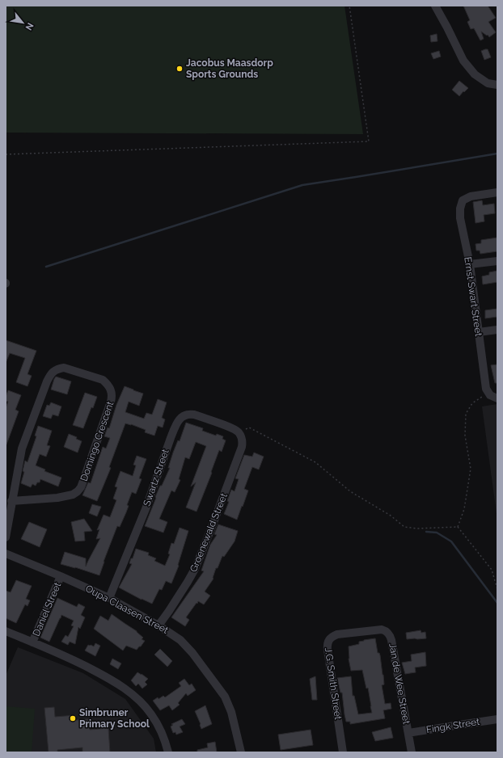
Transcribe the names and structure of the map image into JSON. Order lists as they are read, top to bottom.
{
  "streets": {
    "street": [
      "Ernst Swart Street",
      "Domingo Crescent",
      "Swartz Street",
      "Groenewald Street",
      "Daniel Street",
      "Oupa Claasen Street",
      "J.G. Smith Street",
      "Jan de Wee Street",
      "Fingk Street"
    ]
  },
  "crossings": [
    ["Swartz Street", "Groenewald Street"],
    ["Swartz Street", "Oupa Claasen Street"],
    ["Groenewald Street", "Oupa Claasen Street"],
    ["Daniel Street", "Oupa Claasen Street"],
    ["J.G. Smith Street", "Jan de Wee Street"],
    ["Jan de Wee Street", "Fingk Street"]
  ],
  "places": ["Jacobus Maasdorp Sports Grounds", "Simbruner Primary School"],
  "north": "bottom right"
}
